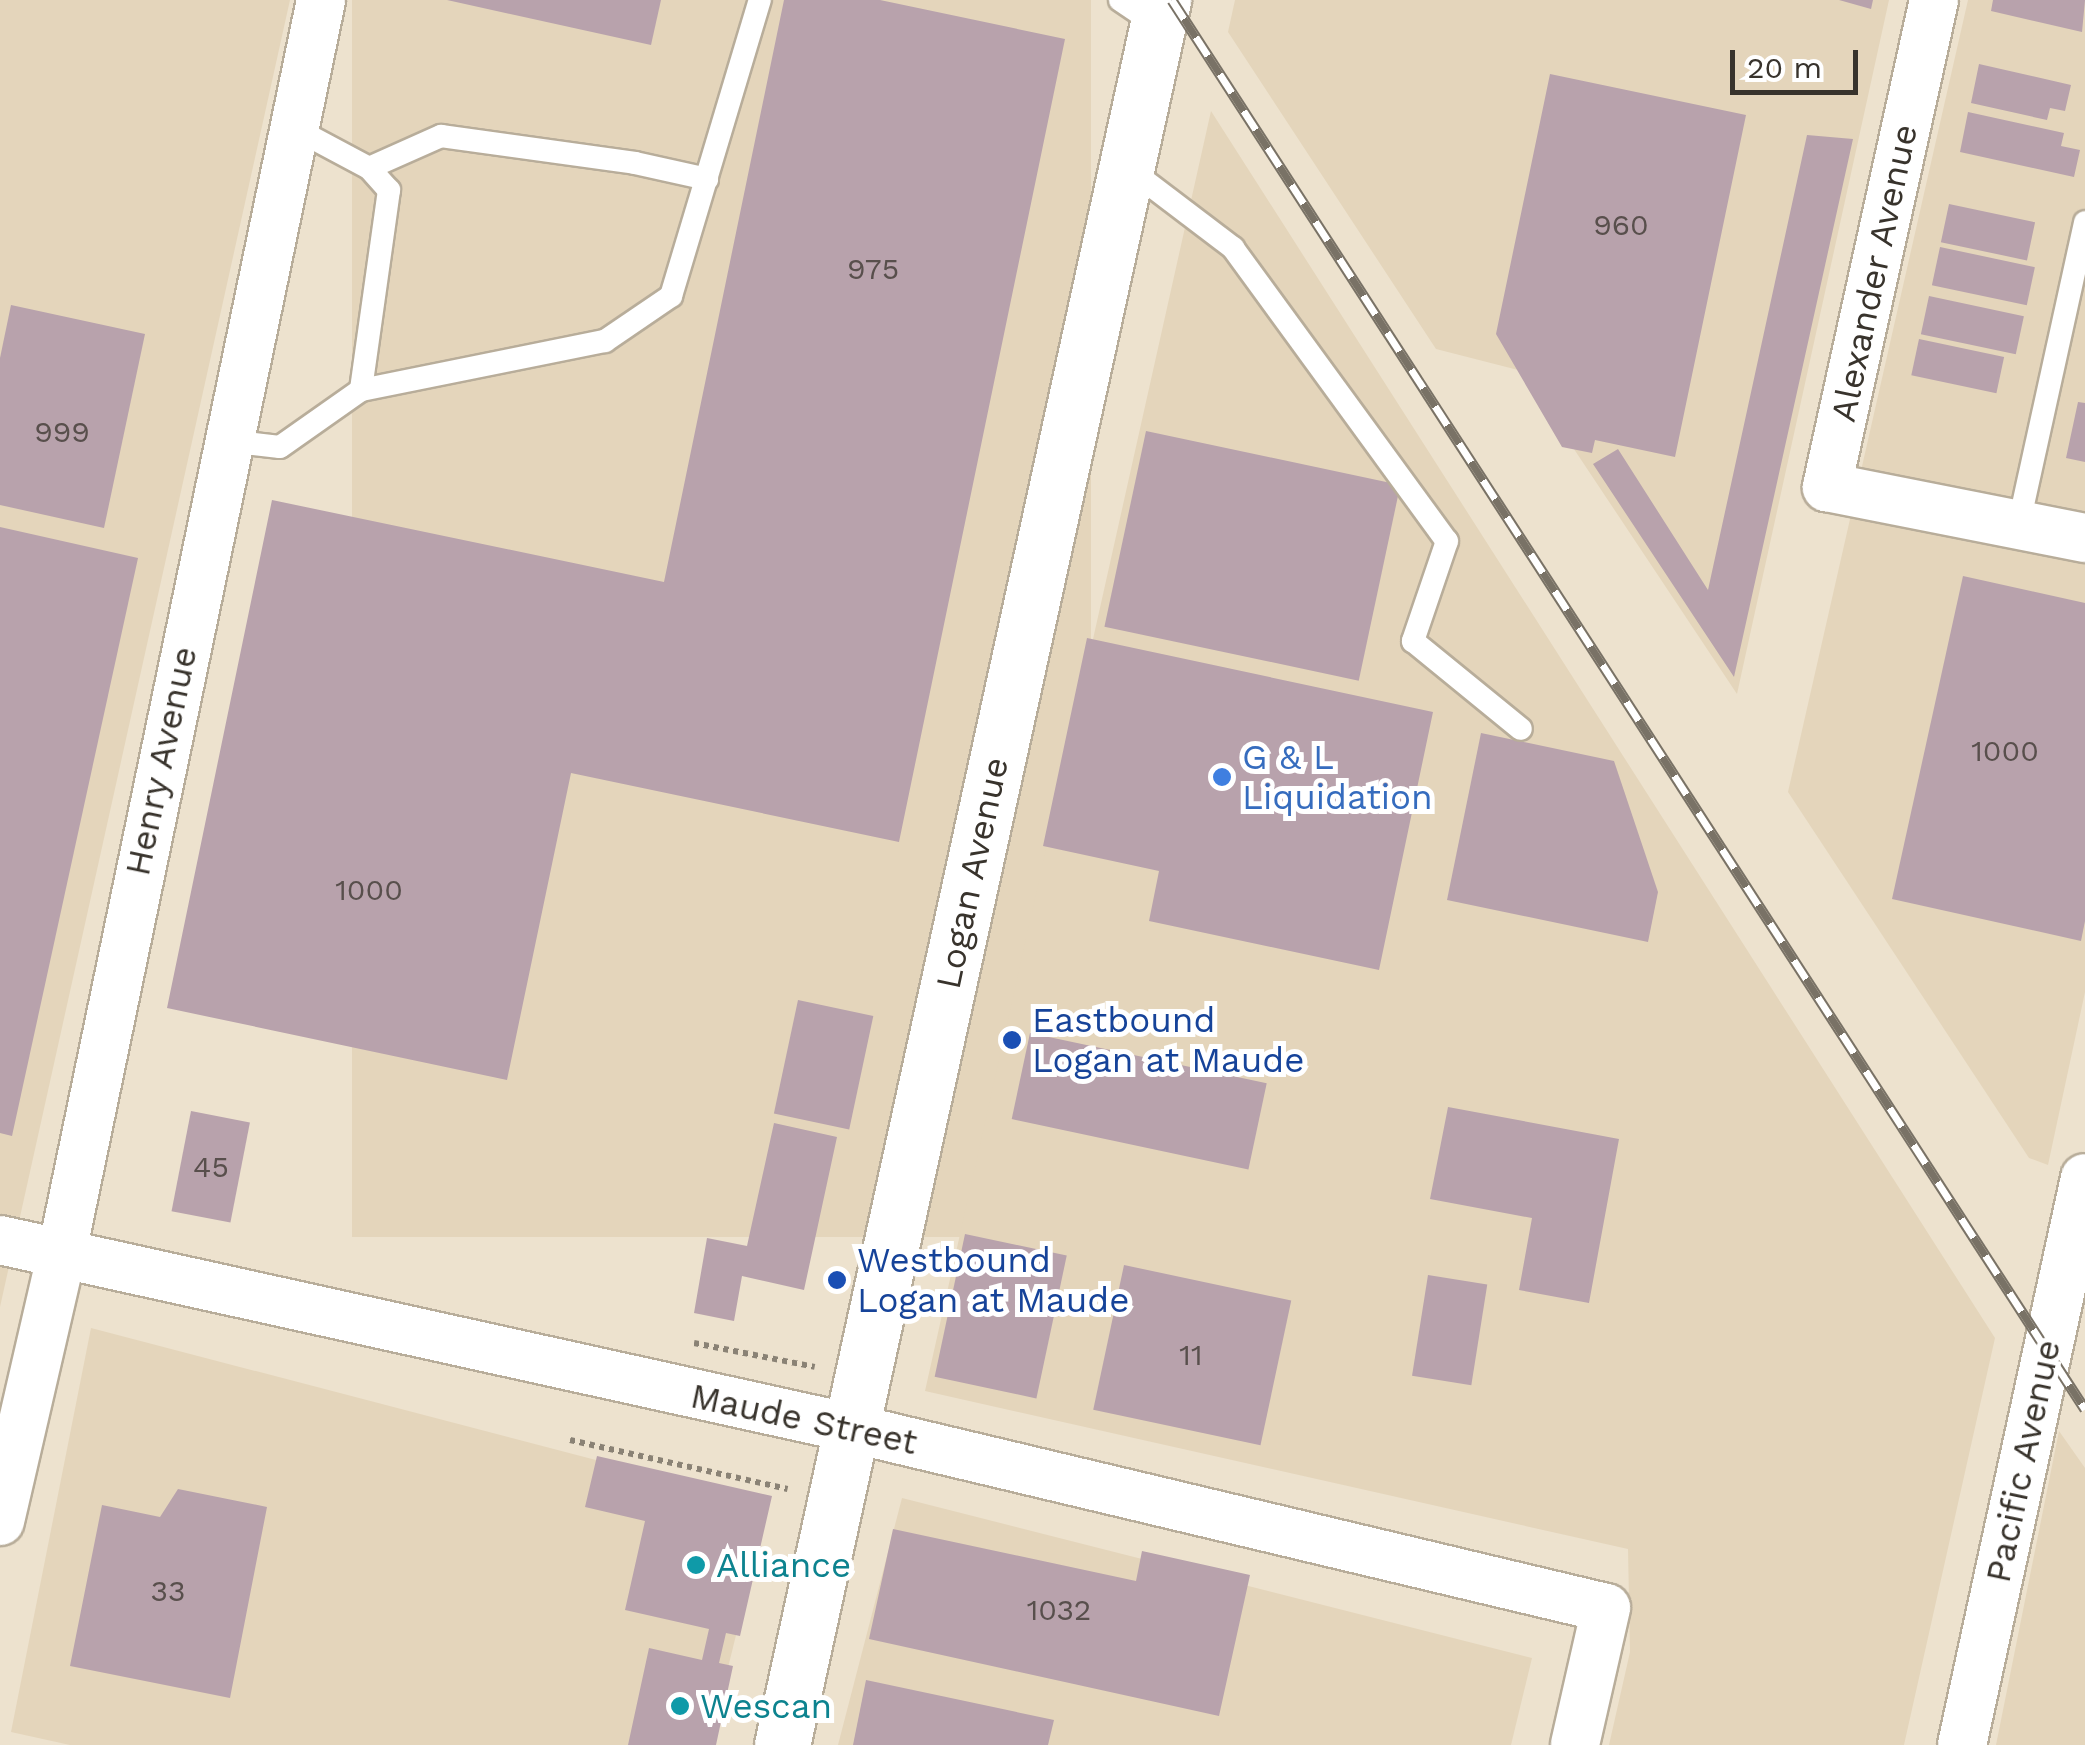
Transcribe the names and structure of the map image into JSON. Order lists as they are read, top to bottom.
{
  "streets": {
    "main road": ["Logan Avenue"],
    "street": [
      "Alexander Avenue",
      "Henry Avenue",
      "Maude Street",
      "Pacific Avenue"
    ]
  },
  "crossings": [
    ["Henry Avenue", "Maude Street"],
    ["Logan Avenue", "Maude Street"]
  ],
  "places": [
    "G & L Liquidation",
    "Eastbound Logan at Maude",
    "Westbound Logan at Maude",
    "Alliance",
    "Wescan"
  ],
  "house_numbers": [
    "960",
    "975",
    "999",
    "1000",
    "1000",
    "45",
    "11",
    "33",
    "1032"
  ],
  "scale_bar": "20 m"
}
